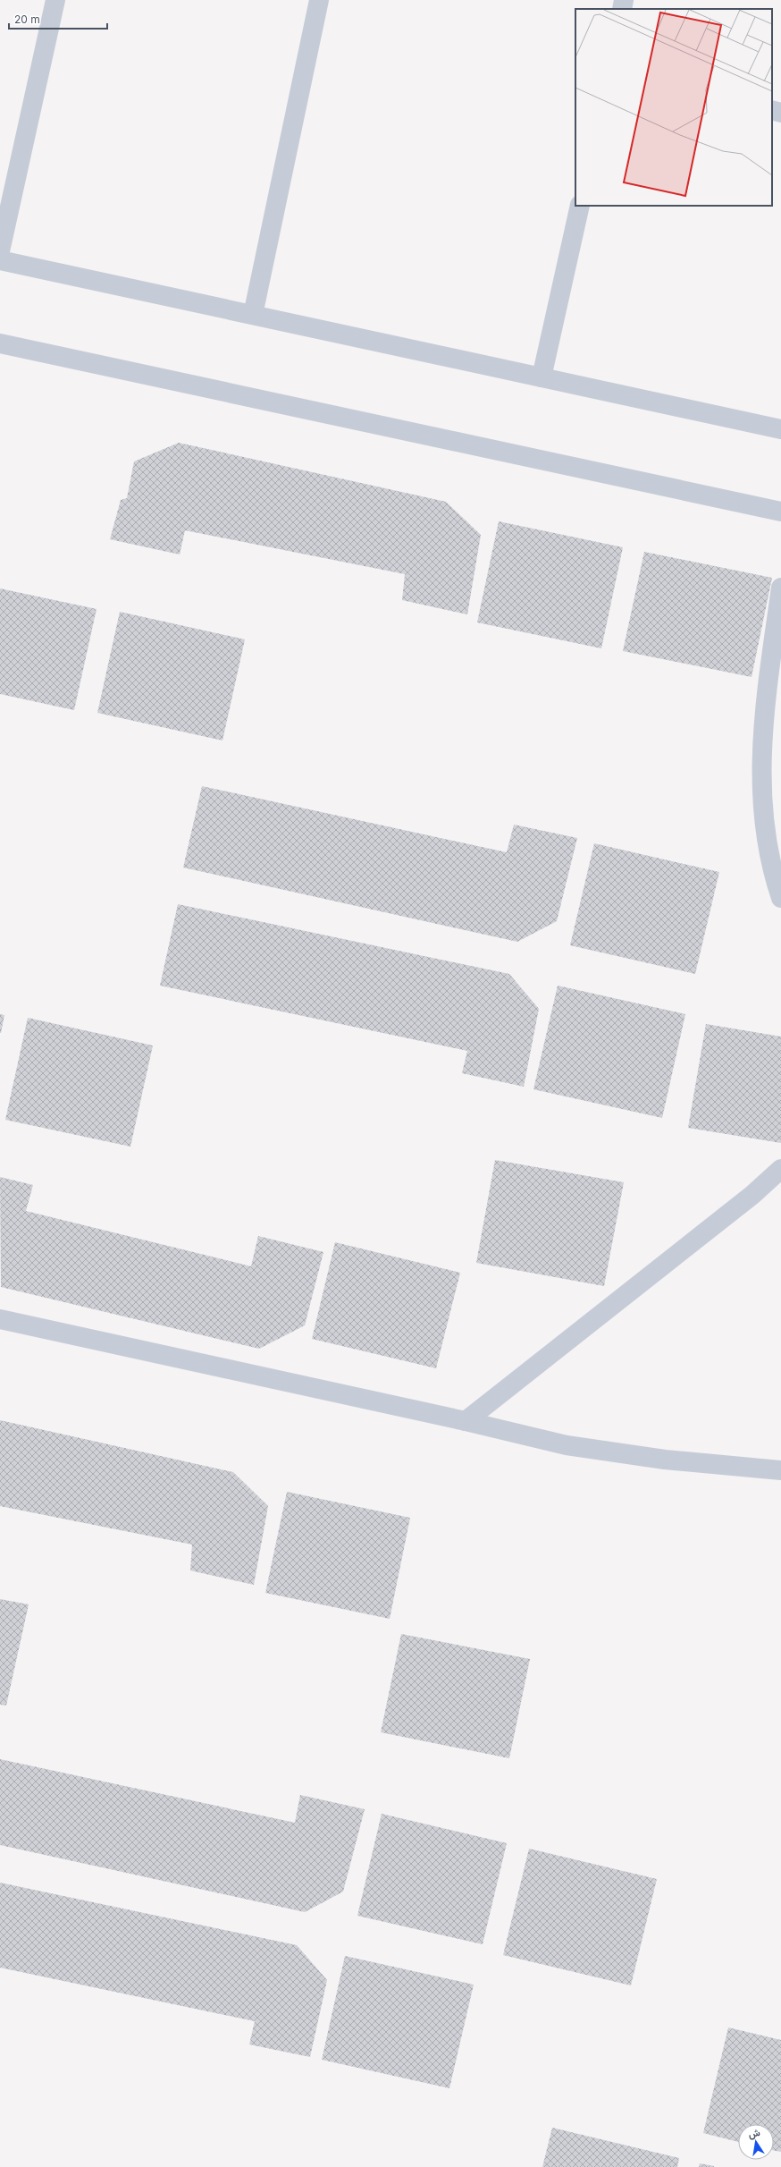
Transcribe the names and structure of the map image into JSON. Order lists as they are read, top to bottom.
{
  "scale_bar": "20 m",
  "north": "top"
}
